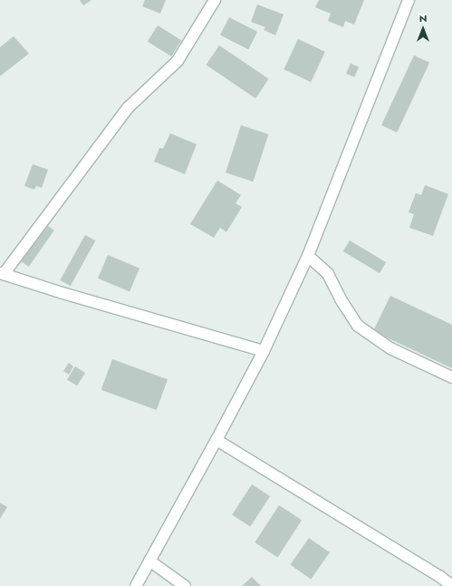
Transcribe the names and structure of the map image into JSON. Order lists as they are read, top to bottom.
{
  "north": "top"
}
